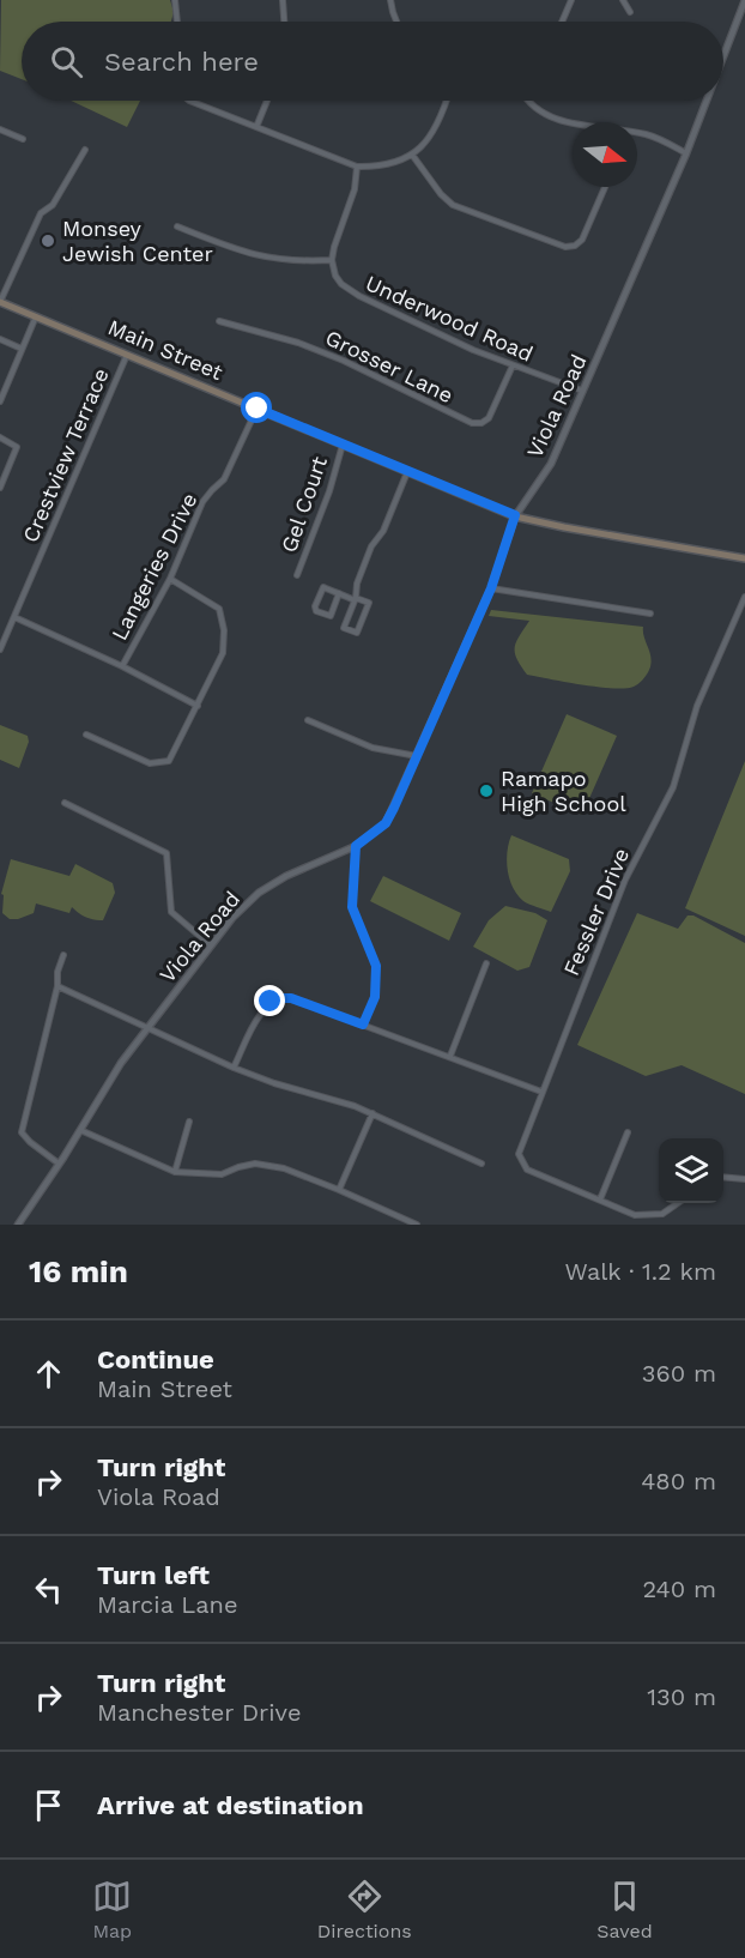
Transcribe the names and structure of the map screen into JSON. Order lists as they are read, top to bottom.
{
  "streets": {
    "main road": ["Main Street"],
    "street": [
      "Underwood Road",
      "Grosser Lane",
      "Viola Road",
      "Crestview Terrace",
      "Gel Court",
      "Langeries Drive",
      "Fessler Drive"
    ]
  },
  "crossings": [
    ["Underwood Road", "Grosser Lane"],
    ["Underwood Road", "Viola Road"],
    ["Main Street", "Viola Road"],
    ["Main Street", "Crestview Terrace"],
    ["Main Street", "Gel Court"],
    ["Main Street", "Langeries Drive"]
  ],
  "places": ["Monsey Jewish Center", "Ramapo High School"],
  "north": "right",
  "page": {
    "search": "Search here",
    "heading": ["16 min", "Walk · 1.2 km"],
    "list": [
      ["Continue", "Main Street", "360 m"],
      ["Turn right", "Viola Road", "480 m"],
      ["Turn left", "Marcia Lane", "240 m"],
      ["Turn right", "Manchester Drive", "130 m"],
      "Arrive at destination"
    ],
    "nav": ["Map", "Directions", "Saved"]
  }
}
